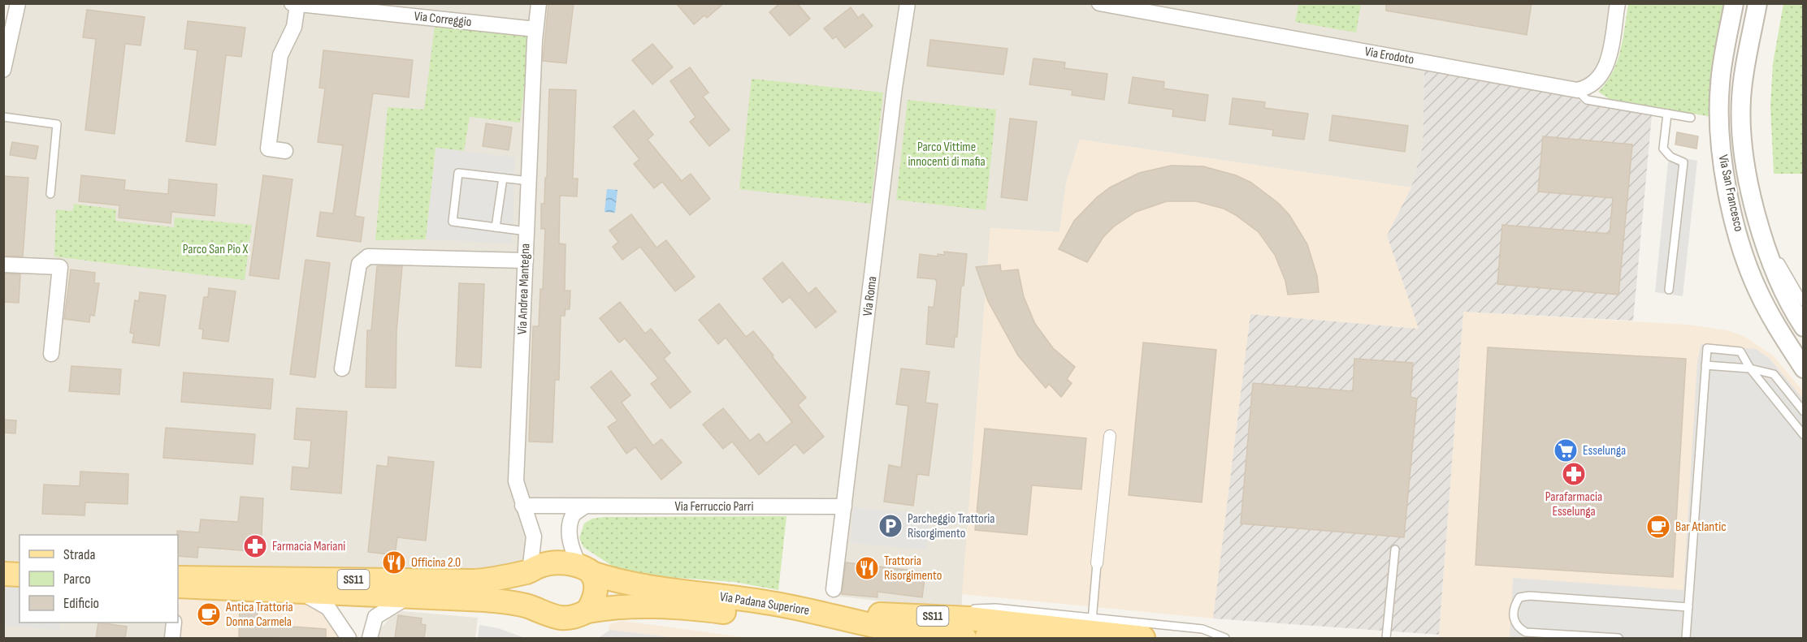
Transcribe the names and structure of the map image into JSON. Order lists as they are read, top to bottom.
{
  "streets": {
    "main road": ["SS11", "Via Padana Superiore"],
    "street": [
      "Via Correggio",
      "Via Erodoto",
      "Via San Francesco",
      "Via Andrea Mantegna",
      "Via Roma",
      "Via Ferruccio Parri"
    ]
  },
  "crossings": [
    ["Via Correggio", "Via Andrea Mantegna"],
    ["Via Andrea Mantegna", "Via Ferruccio Parri"],
    ["Via Andrea Mantegna", "SS11"],
    ["Via Andrea Mantegna", "Via Padana Superiore"],
    ["Via Roma", "Via Ferruccio Parri"],
    ["SS11", "Via Padana Superiore"]
  ],
  "parks": ["Parco Vittime innocenti di mafia", "Parco San Pio X"],
  "places": {
    "supermarket": ["Esselunga"],
    "pharmacy": ["Parafarmacia Esselunga", "Farmacia Mariani"],
    "parking": ["Parcheggio Trattoria Risorgimento"],
    "cafe": ["Bar Atlantic", "Antica Trattoria Donna Carmela"],
    "restaurant": ["Officina 2.0", "Trattoria Risorgimento"]
  },
  "legend": ["Strada", "Parco", "Edificio"]
}
